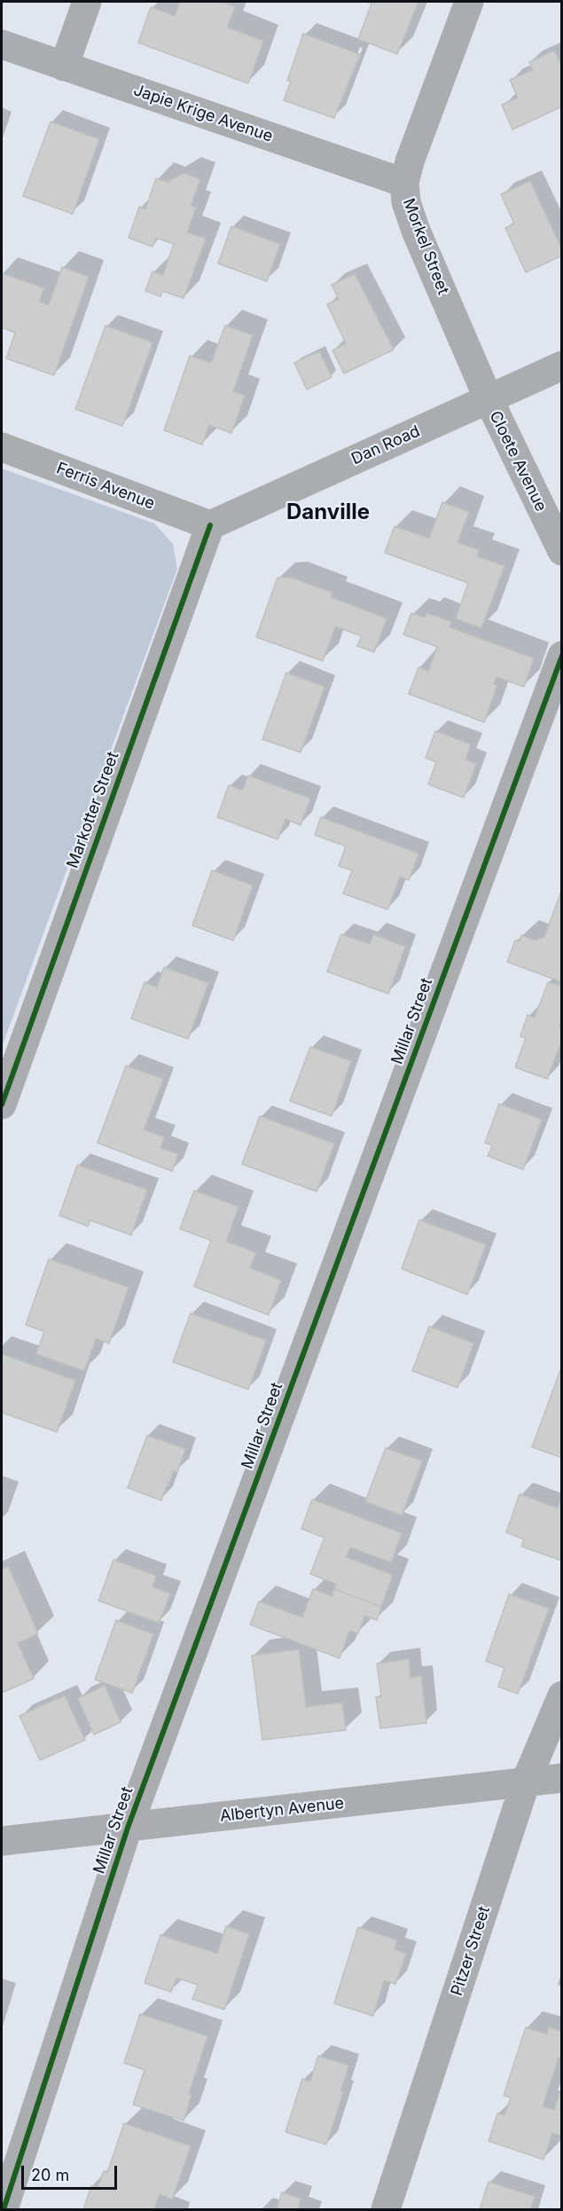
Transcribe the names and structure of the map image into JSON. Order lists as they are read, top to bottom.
{
  "streets": {
    "street": [
      "Japie Krige Avenue",
      "Morkel Street",
      "Dan Road",
      "Cloete Avenue",
      "Ferris Avenue",
      "Markotter Street",
      "Millar Street",
      "Albertyn Avenue",
      "Pitzer Street"
    ]
  },
  "crossings": [
    ["Japie Krige Avenue", "Morkel Street"],
    ["Morkel Street", "Dan Road"],
    ["Morkel Street", "Cloete Avenue"],
    ["Dan Road", "Cloete Avenue"],
    ["Dan Road", "Ferris Avenue"],
    ["Dan Road", "Markotter Street"],
    ["Ferris Avenue", "Markotter Street"],
    ["Millar Street", "Albertyn Avenue"],
    ["Albertyn Avenue", "Pitzer Street"]
  ],
  "districts": ["Danville"],
  "scale_bar": "20 m"
}
